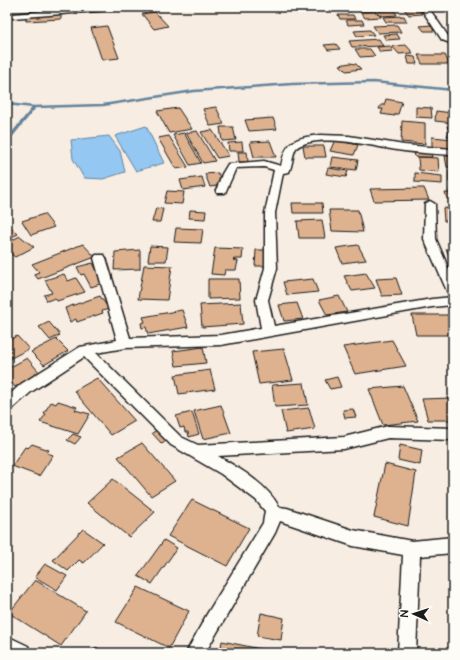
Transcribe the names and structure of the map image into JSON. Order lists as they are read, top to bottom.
{
  "north": "left"
}
